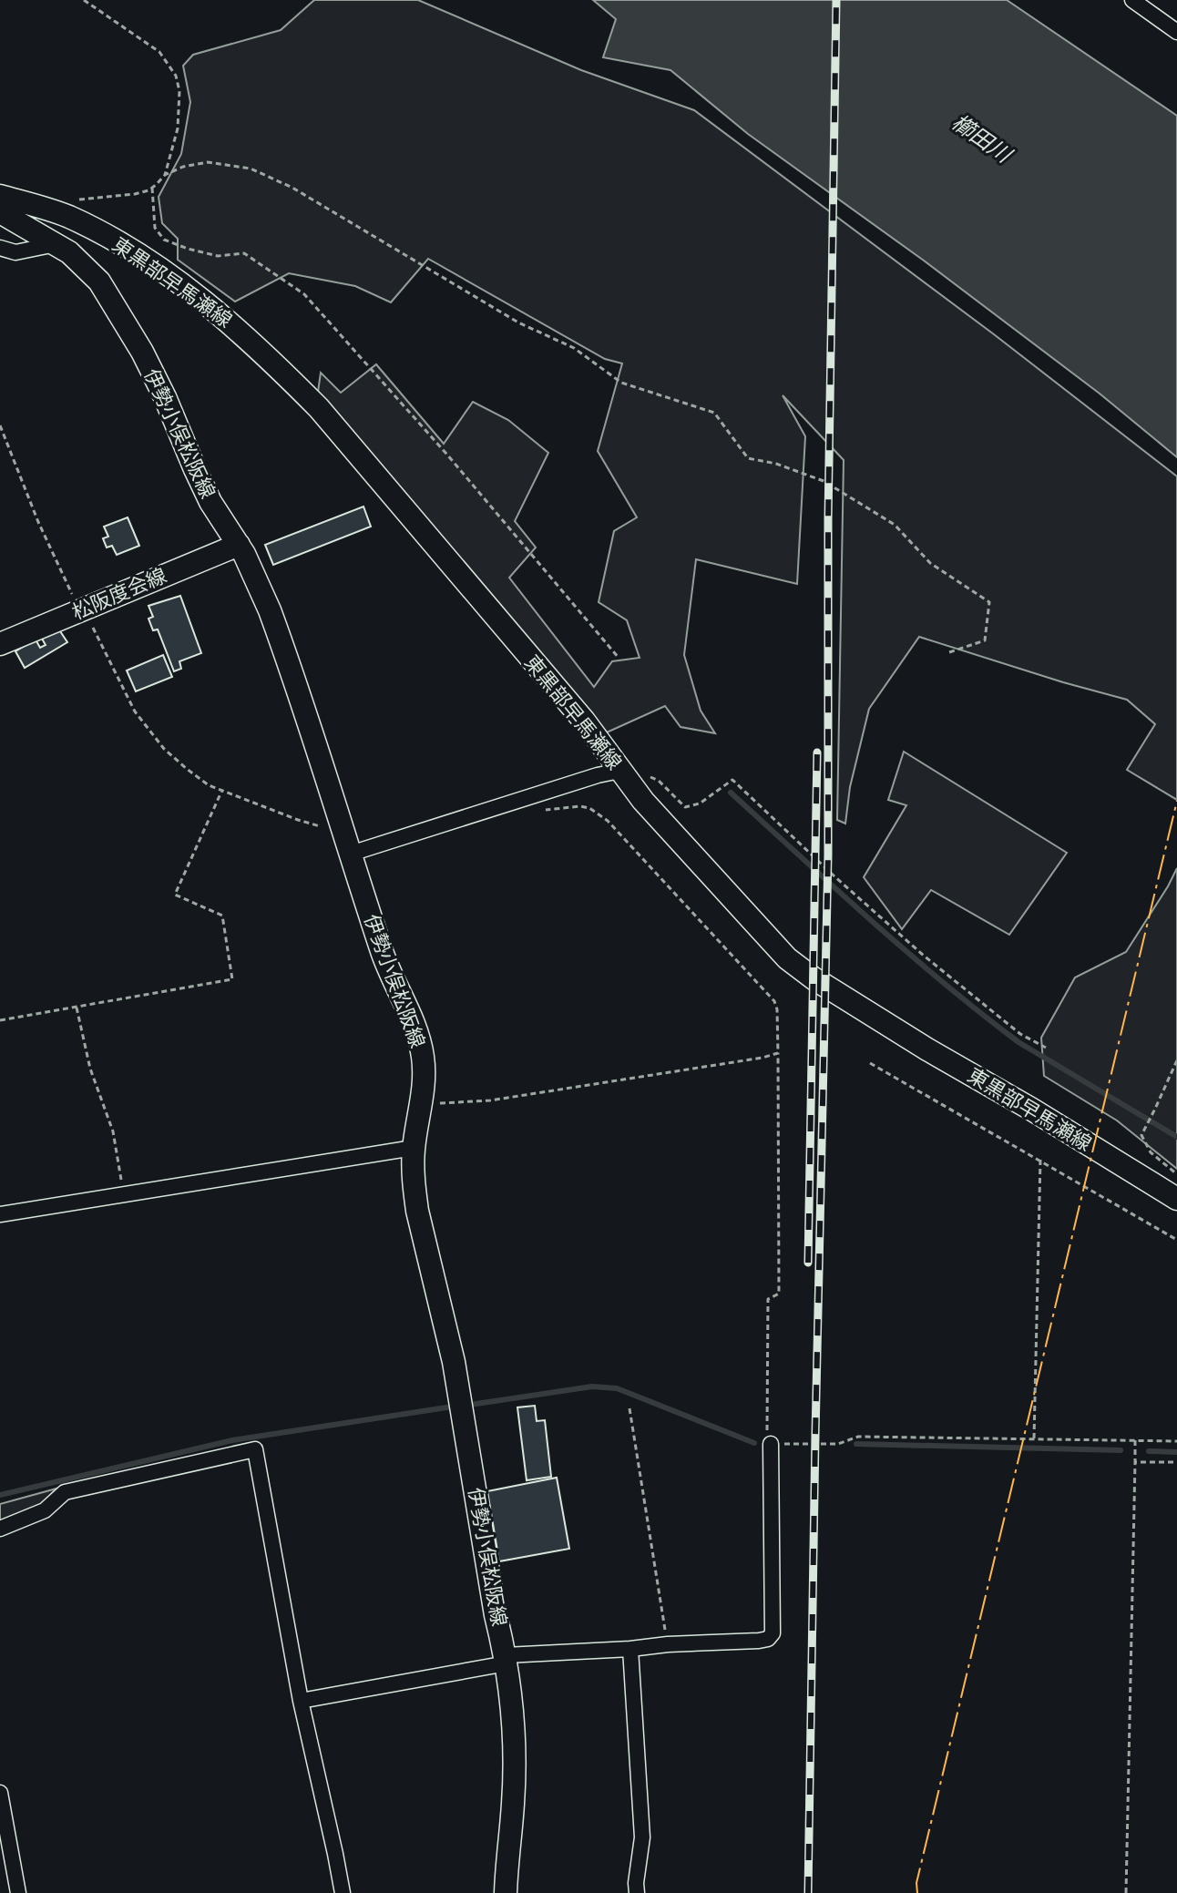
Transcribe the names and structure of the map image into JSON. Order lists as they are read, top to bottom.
{
  "streets": {
    "main road": ["東黒部早馬瀬線", "伊勢小俣松阪線", "松阪度会線"]
  },
  "crossings": [
    ["伊勢小俣松阪線", "松阪度会線"]
  ],
  "water": ["櫛田川"]
}
